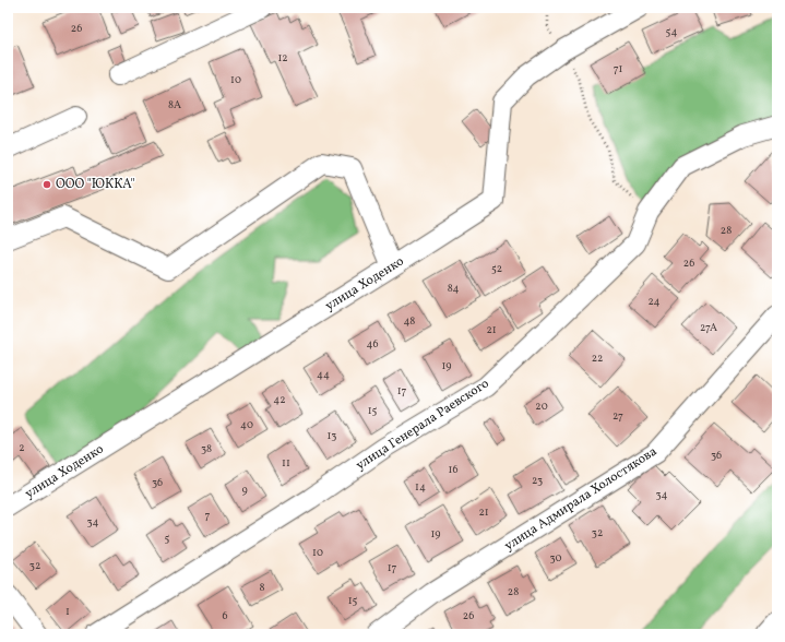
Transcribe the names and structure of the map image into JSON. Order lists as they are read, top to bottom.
{
  "streets": {
    "street": ["улица Ходенко", "улица Генерала Раевского", "улица Адмирала Холостякова"]
  },
  "places": ["ООО \"ЮККА\""],
  "house_numbers": [
    "26",
    "54",
    "12",
    "71",
    "10",
    "8А",
    "28",
    "26",
    "52",
    "84",
    "24",
    "48",
    "27А",
    "21",
    "46",
    "22",
    "19",
    "44",
    "17",
    "42",
    "20",
    "15",
    "27",
    "40",
    "13",
    "2",
    "38",
    "36",
    "11",
    "16",
    "23",
    "36",
    "14",
    "9",
    "34",
    "21",
    "7",
    "34",
    "32",
    "19",
    "5",
    "10",
    "30",
    "32",
    "17",
    "8",
    "28",
    "15",
    "1",
    "6",
    "26"
  ]
}
